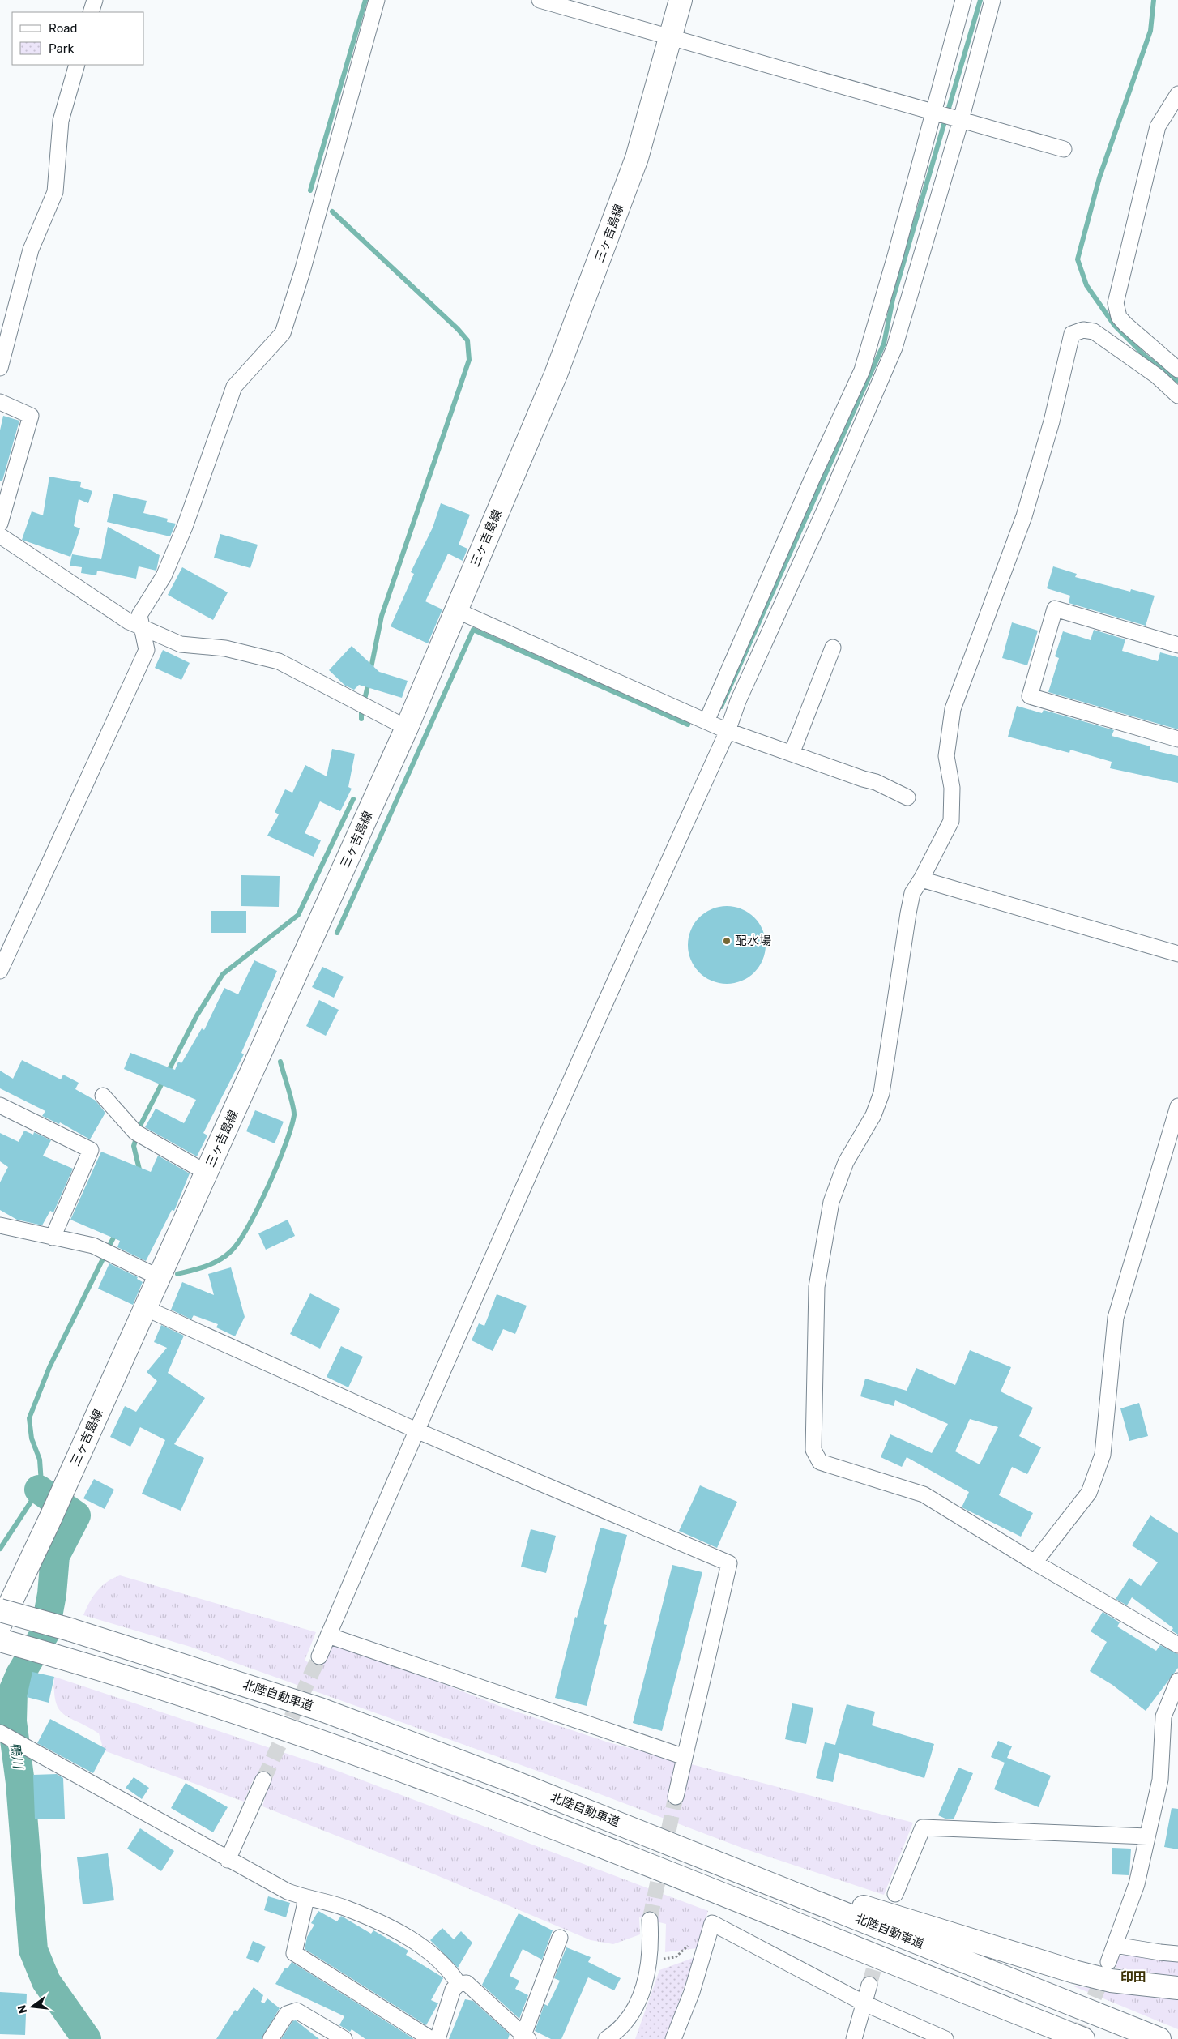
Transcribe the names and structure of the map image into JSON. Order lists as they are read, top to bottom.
{
  "streets": {
    "main road": ["三ヶ吉島線", "北陸自動車道"]
  },
  "districts": ["印田"],
  "water": ["鴨川"],
  "places": ["配水場"],
  "legend": ["Road", "Park"],
  "north": "left"
}
